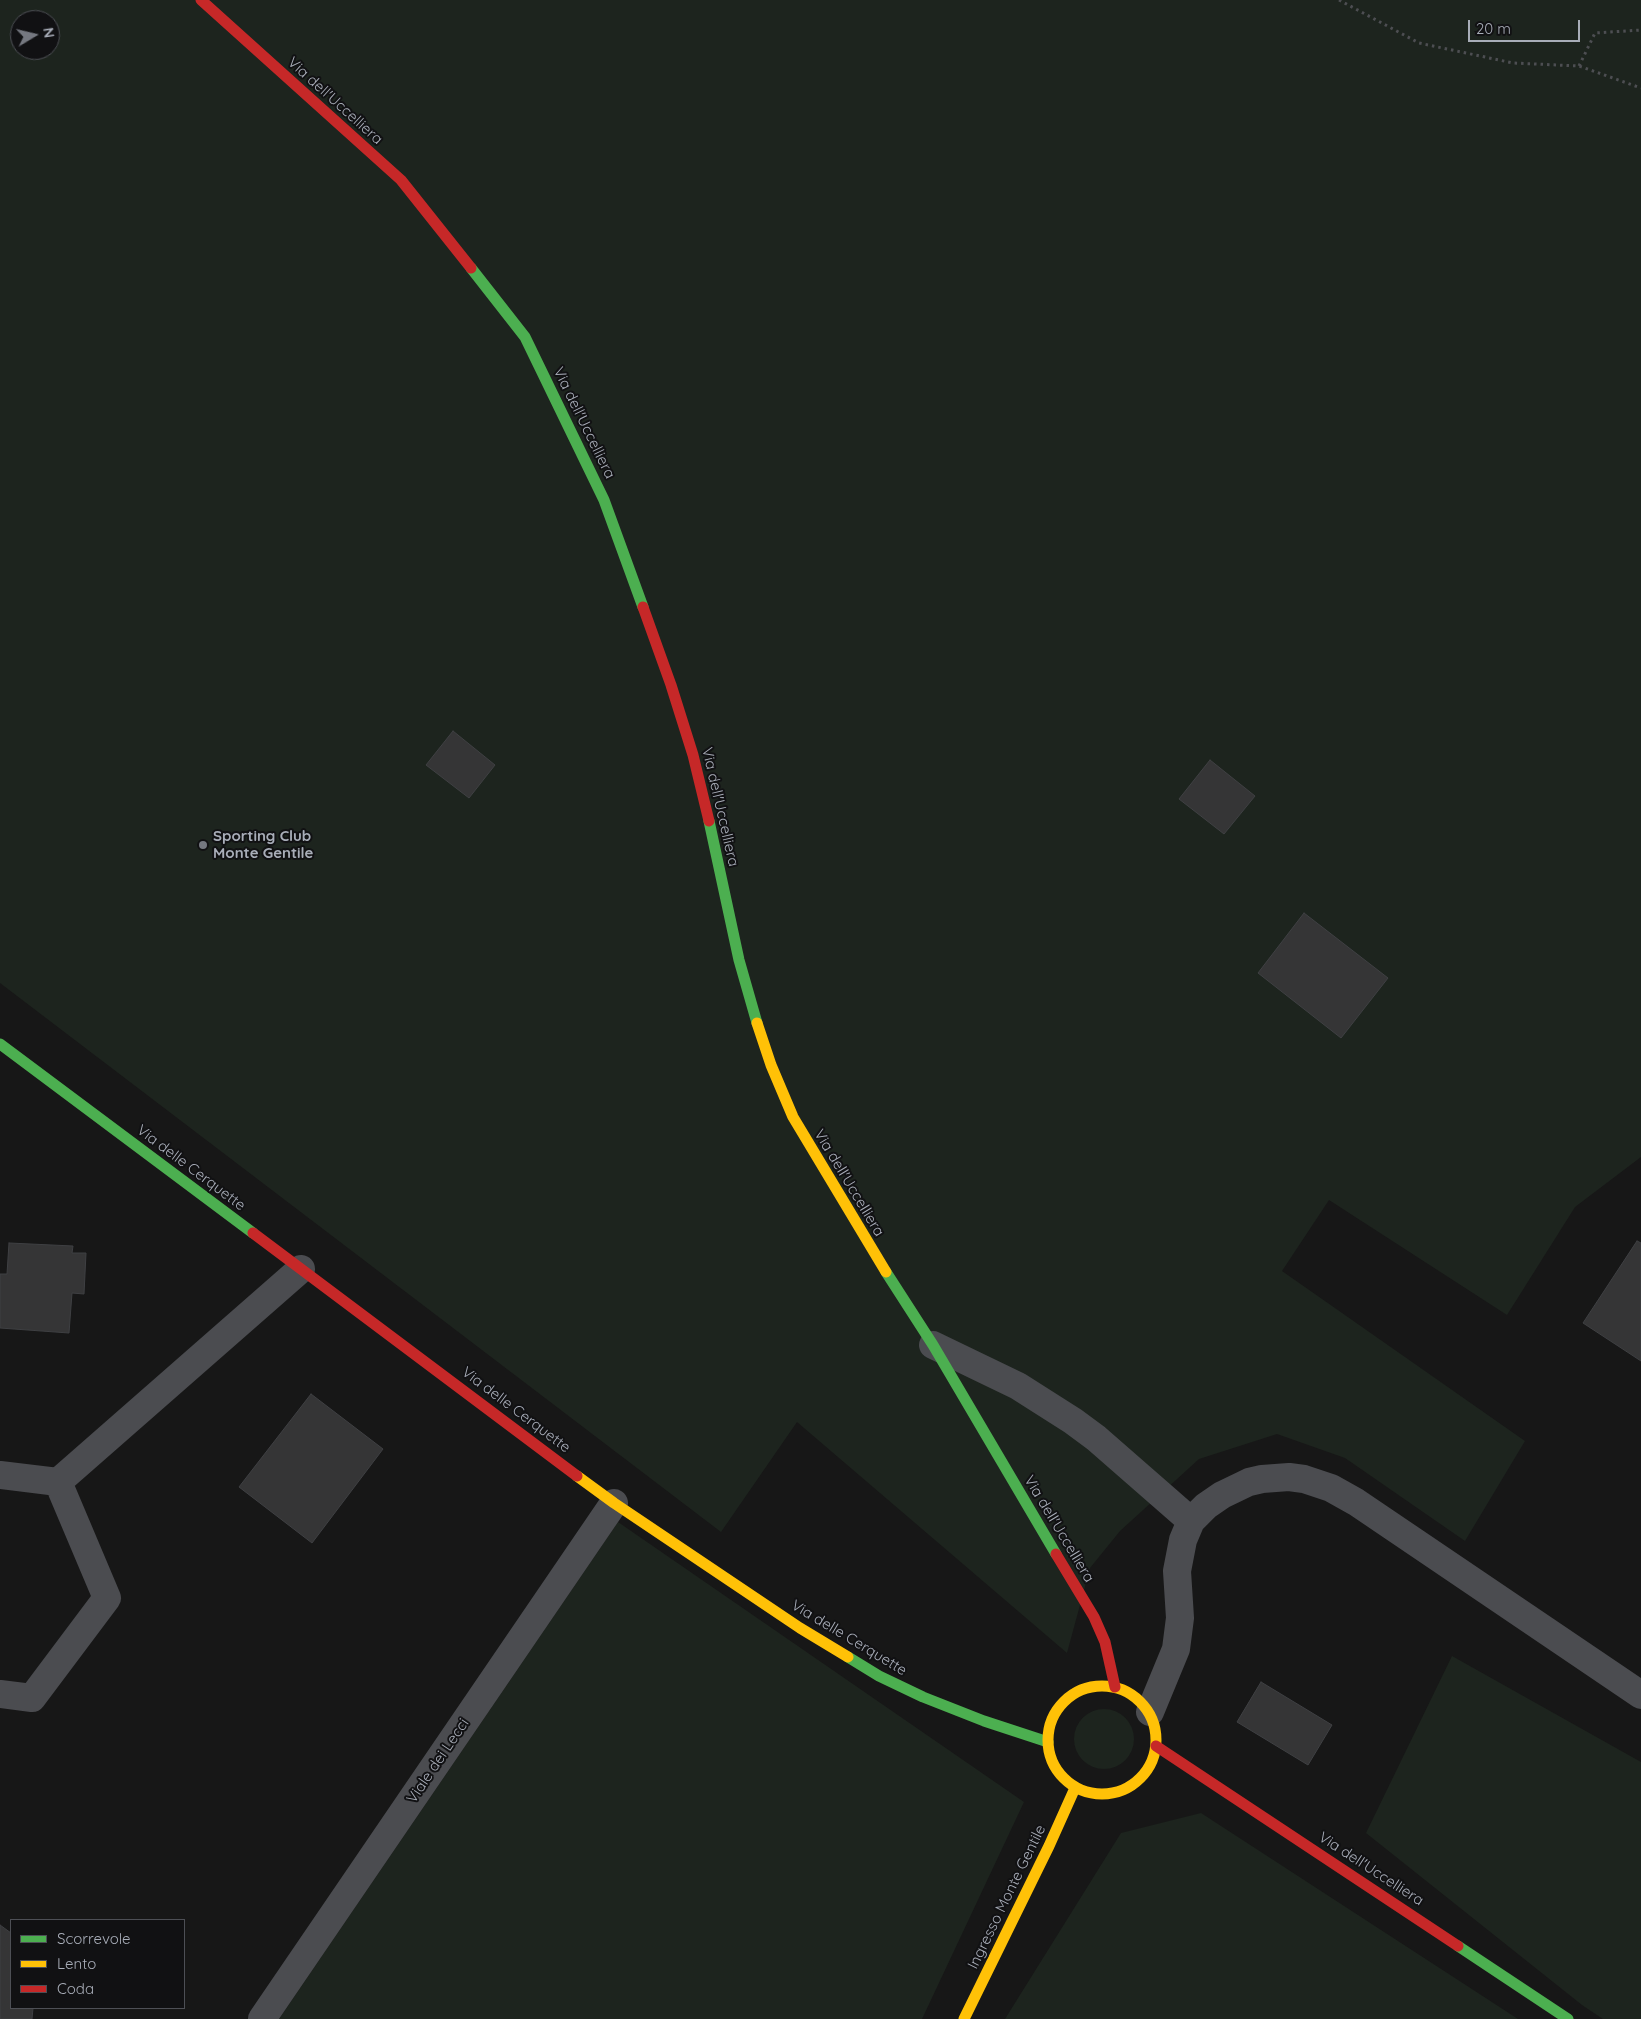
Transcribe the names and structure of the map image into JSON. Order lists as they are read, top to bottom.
{
  "streets": {
    "street": [
      "Via dell'Uccelliera",
      "Via delle Cerquette",
      "Viale dei Lecci",
      "Ingresso Monte Gentile"
    ]
  },
  "crossings": [
    ["Via dell'Uccelliera", "Via delle Cerquette"],
    ["Via dell'Uccelliera", "Ingresso Monte Gentile"],
    ["Via delle Cerquette", "Viale dei Lecci"],
    ["Via delle Cerquette", "Ingresso Monte Gentile"]
  ],
  "places": ["Sporting Club Monte Gentile"],
  "legend": ["Scorrevole", "Lento", "Coda"],
  "scale_bar": "20 m",
  "north": "right"
}
